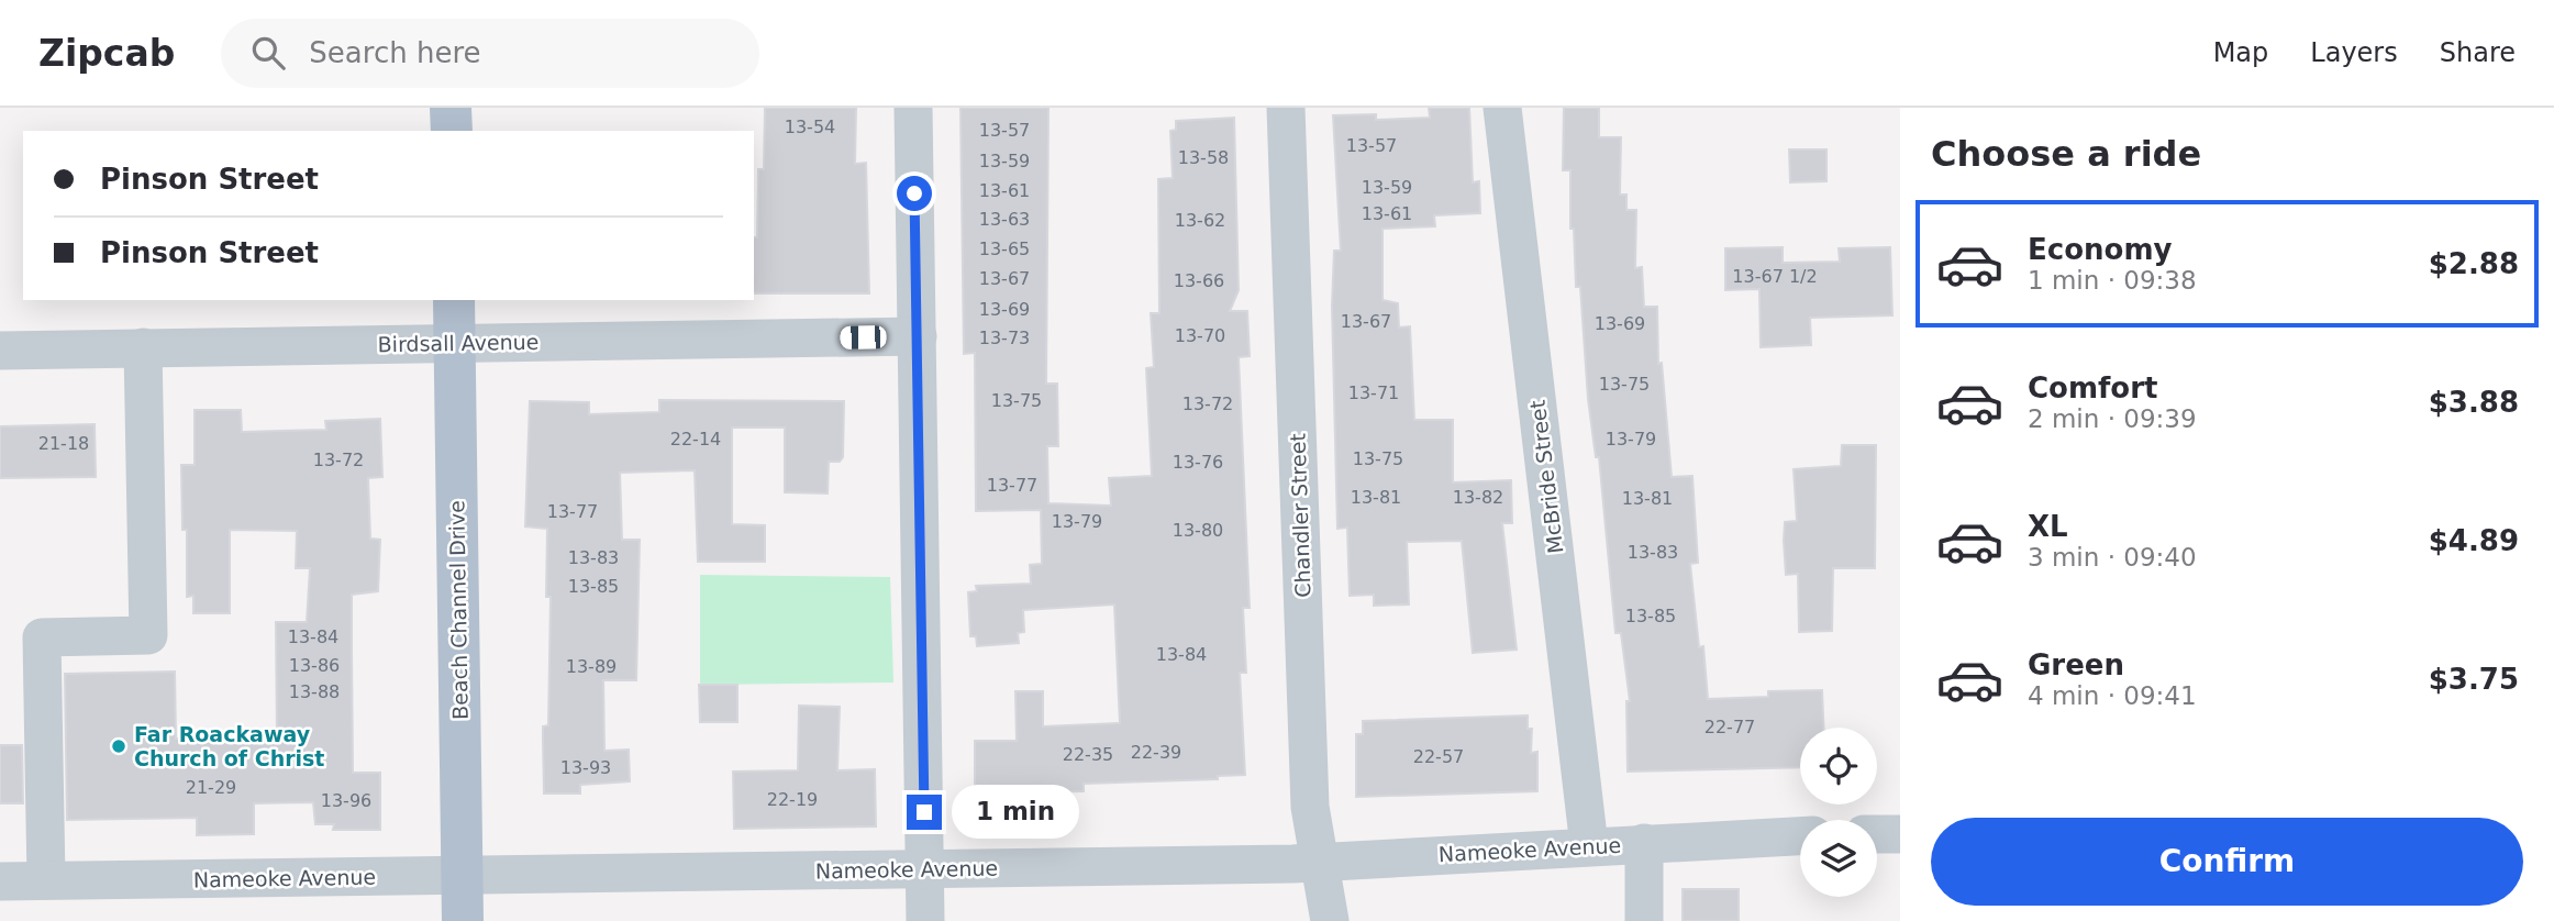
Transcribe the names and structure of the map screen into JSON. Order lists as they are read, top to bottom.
{
  "streets": {
    "main road": ["Beach Channel Drive"],
    "street": [
      "Birdsall Avenue",
      "McBride Street",
      "Chandler Street",
      "Nameoke Avenue"
    ]
  },
  "crossings": [
    ["Birdsall Avenue", "Beach Channel Drive"],
    ["McBride Street", "Nameoke Avenue"],
    ["Chandler Street", "Nameoke Avenue"],
    ["Beach Channel Drive", "Nameoke Avenue"]
  ],
  "places": ["Far Roackaway Church of Christ"],
  "house_numbers": [
    "13-54",
    "13-57",
    "13-57",
    "13-58",
    "13-59",
    "13-59",
    "13-61",
    "13-61",
    "13-63",
    "13-62",
    "13-65",
    "13-67 1/2",
    "13-67",
    "13-66",
    "13-69",
    "13-67",
    "13-69",
    "13-70",
    "13-73",
    "13-75",
    "13-71",
    "13-75",
    "13-72",
    "22-14",
    "13-79",
    "21-18",
    "13-75",
    "13-72",
    "13-76",
    "13-77",
    "13-81",
    "13-82",
    "13-81",
    "13-77",
    "13-79",
    "13-80",
    "13-83",
    "13-83",
    "13-85",
    "13-85",
    "13-84",
    "13-84",
    "13-86",
    "13-89",
    "13-88",
    "22-77",
    "22-39",
    "22-35",
    "22-57",
    "13-93",
    "21-29",
    "22-19",
    "13-96"
  ],
  "page": {
    "header": "Zipcab",
    "search": "Search here",
    "nav": ["Map", "Layers", "Share"],
    "heading": "Choose a ride",
    "banner": ["Pinson Street", "Pinson Street"],
    "list": [
      {
        "name": "Economy",
        "note": "1 min · 09:38",
        "value": "$2.88"
      },
      {
        "name": "Comfort",
        "note": "2 min · 09:39",
        "value": "$3.88"
      },
      {
        "name": "XL",
        "note": "3 min · 09:40",
        "value": "$4.89"
      },
      {
        "name": "Green",
        "note": "4 min · 09:41",
        "value": "$3.75"
      }
    ],
    "bubble": "1 min",
    "buttons": "Confirm"
  }
}
